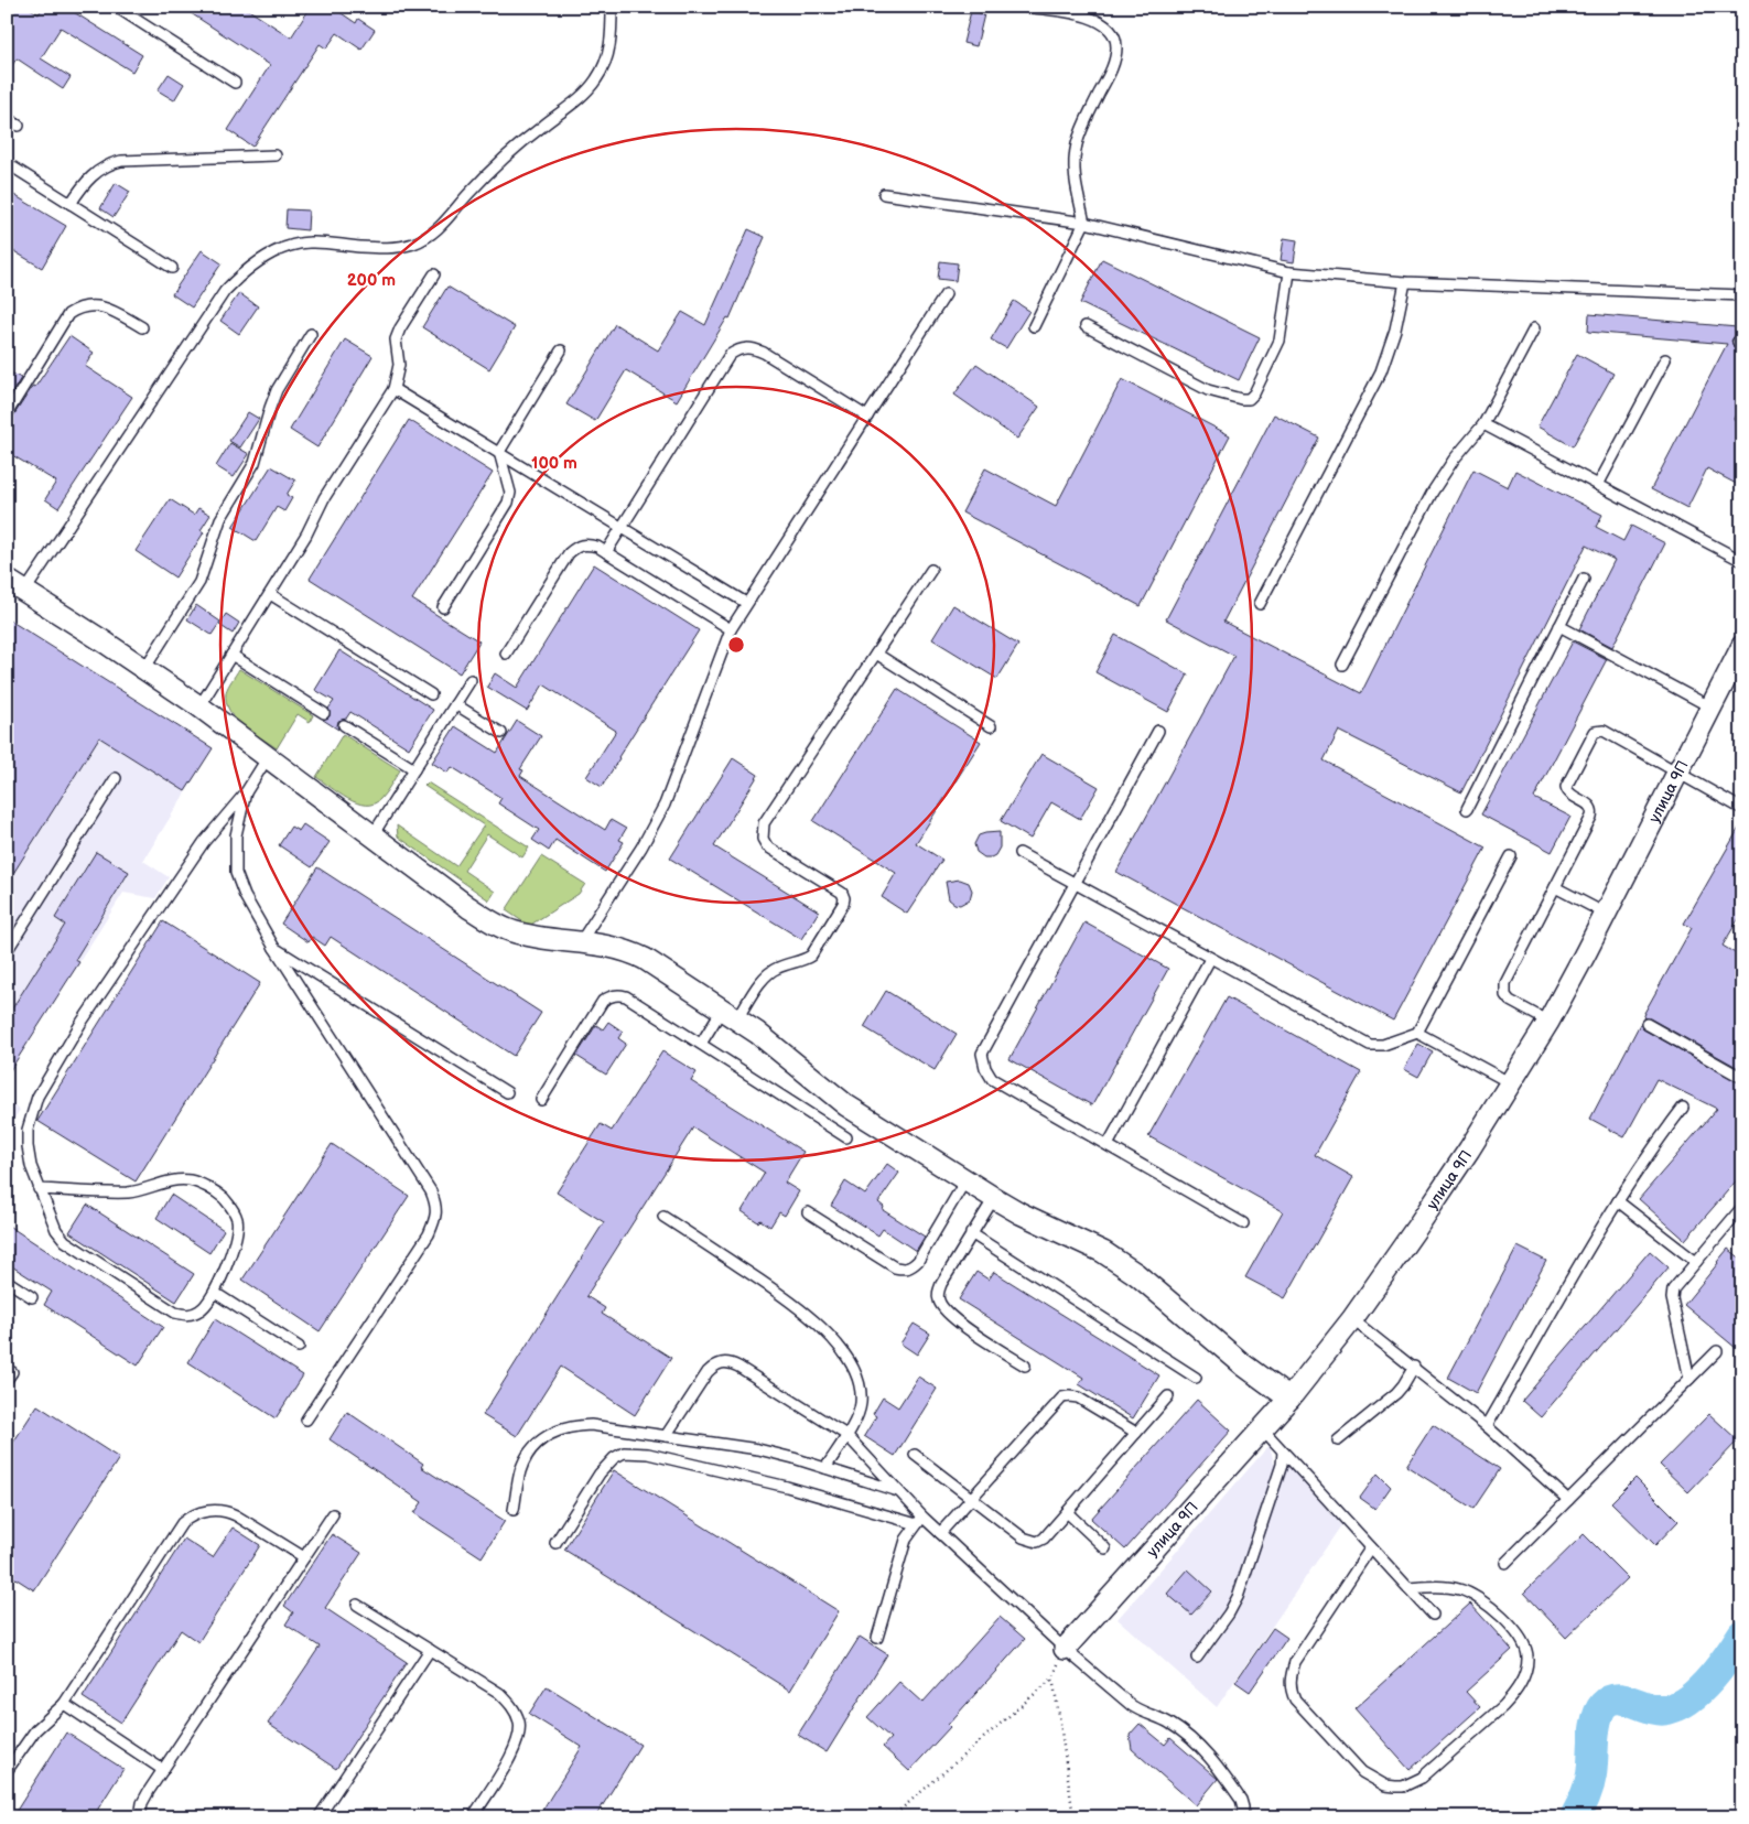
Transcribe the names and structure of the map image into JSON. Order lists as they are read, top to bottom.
{
  "streets": {
    "street": ["улица 9П"]
  },
  "rings": ["200 m", "100 m"]
}
